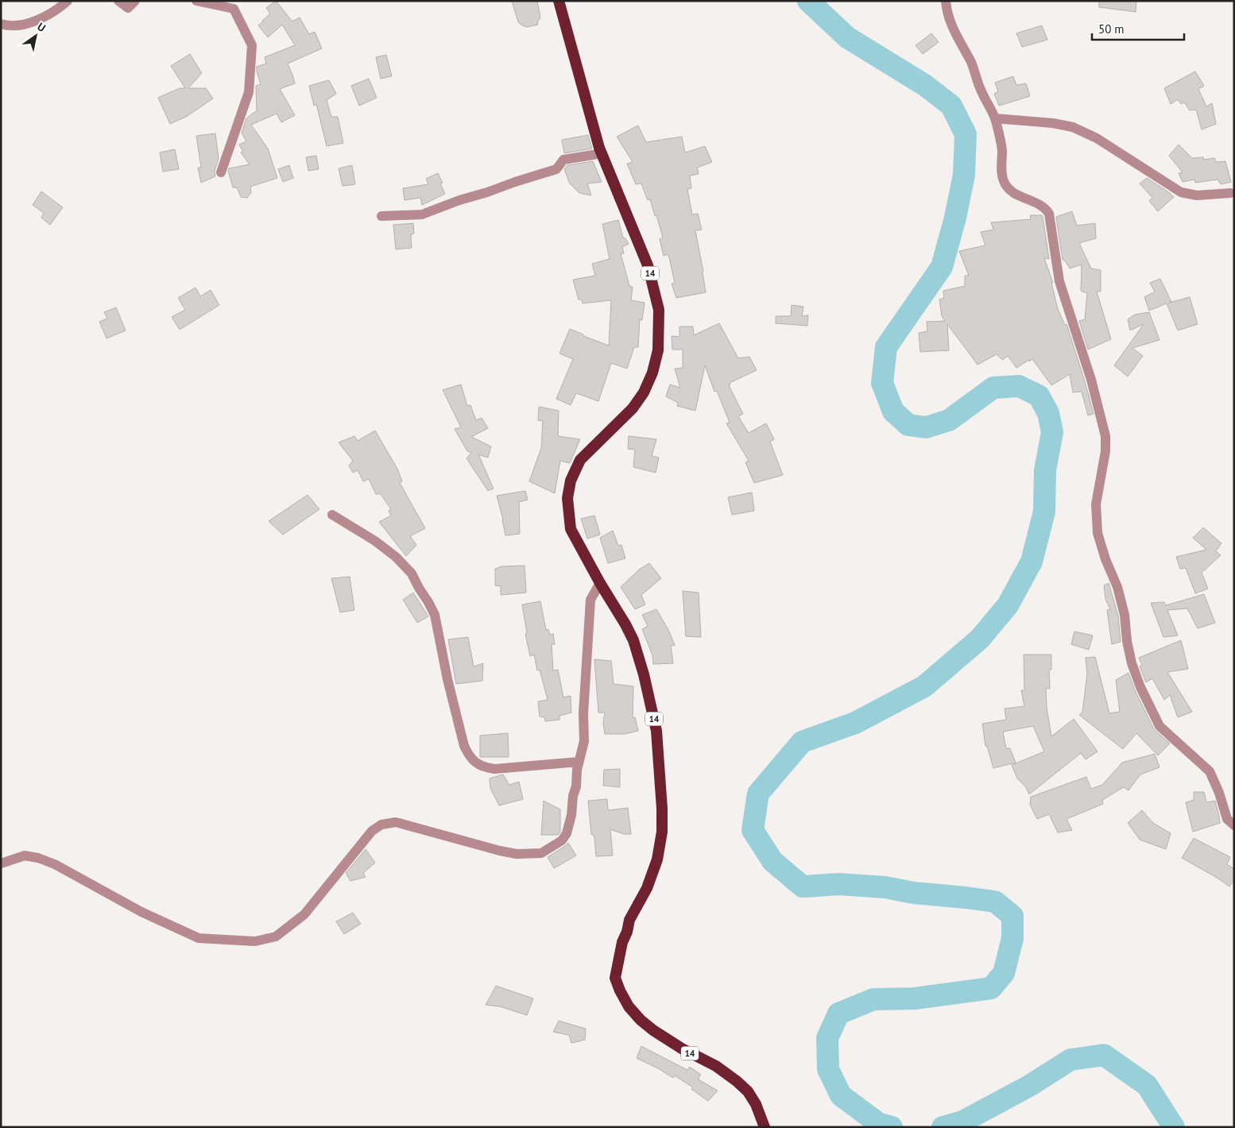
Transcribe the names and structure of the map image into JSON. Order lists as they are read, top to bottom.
{
  "streets": {
    "highway": ["14"]
  },
  "scale_bar": "50 m",
  "north": "top right"
}
